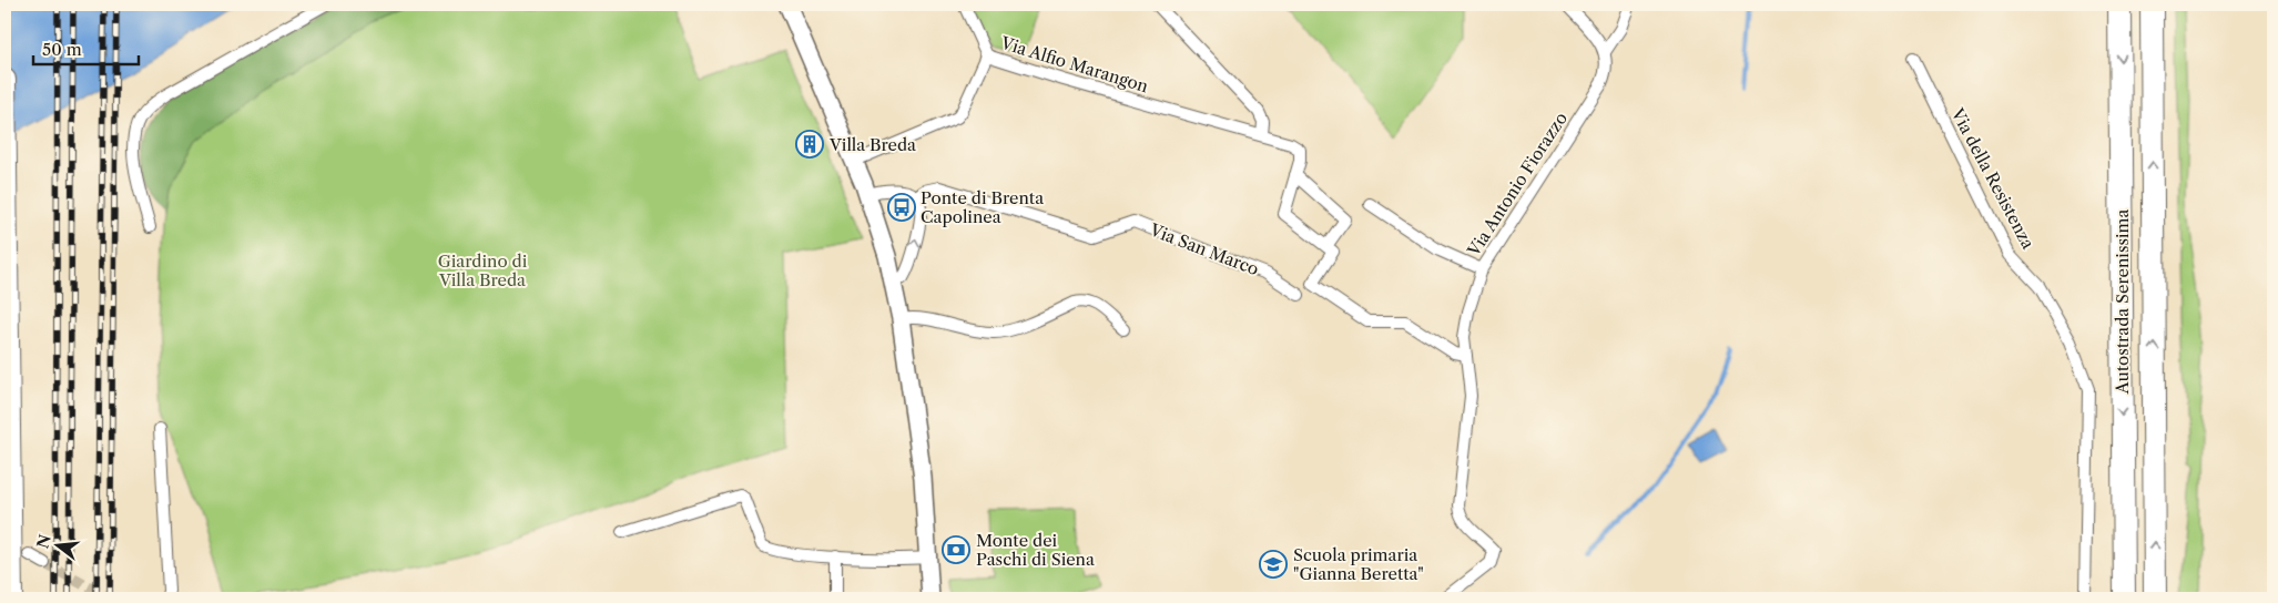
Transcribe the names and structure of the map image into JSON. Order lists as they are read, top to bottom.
{
  "streets": {
    "highway": ["Autostrada Serenissima"],
    "street": [
      "Via Alfio Marangon",
      "Via della Resistenza",
      "Via Antonio Fiorazzo",
      "Via San Marco"
    ]
  },
  "parks": ["Giardino di Villa Breda"],
  "places": {
    "building": ["Villa Breda"],
    "bus stop": ["Ponte di Brenta Capolinea"],
    "bank": ["Monte dei Paschi di Siena"],
    "school or university": ["Scuola primaria \"Gianna Beretta\""]
  },
  "scale_bar": "50 m",
  "north": "left"
}
